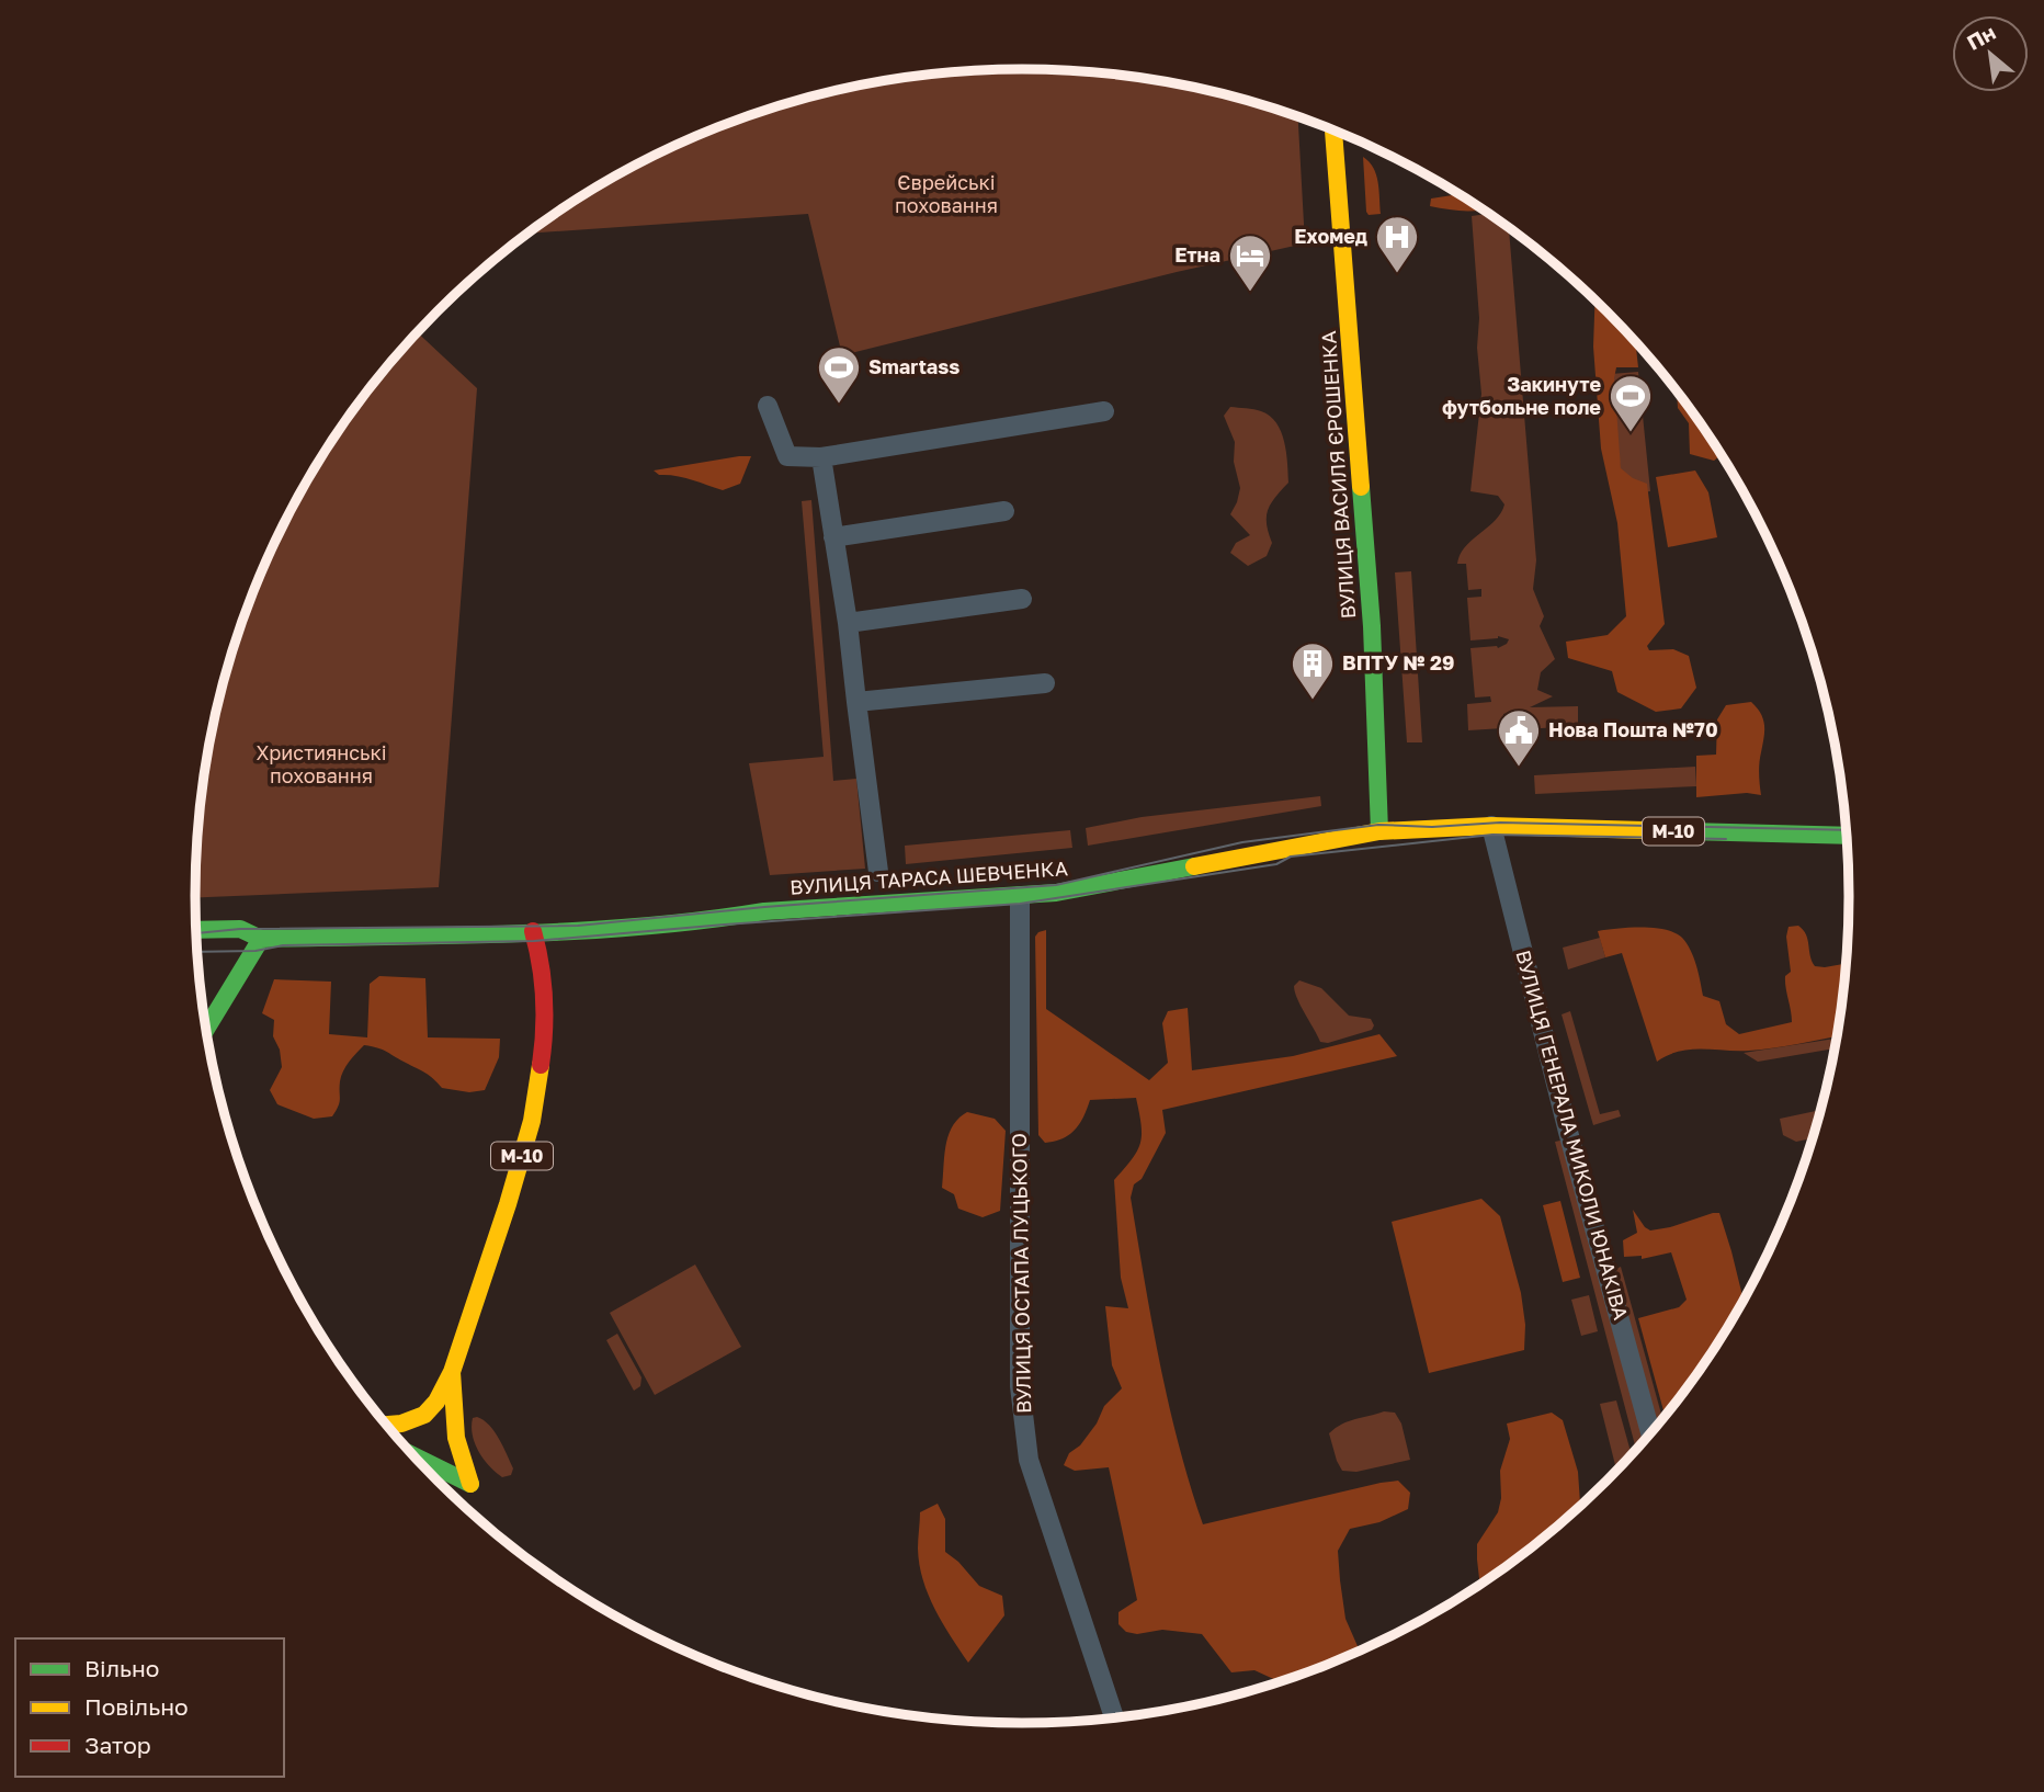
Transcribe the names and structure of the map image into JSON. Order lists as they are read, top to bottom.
{
  "streets": {
    "main road": ["ВУЛИЦЯ ВАСИЛЯ ЄРОШЕНКА", "М-10", "ВУЛИЦЯ ТАРАСА ШЕВЧЕНКА"],
    "street": ["ВУЛИЦЯ ГЕНЕРАЛА МИКОЛИ ЮНАКІВА", "ВУЛИЦЯ ОСТАПА ЛУЦЬКОГО"]
  },
  "crossings": [
    ["ВУЛИЦЯ ВАСИЛЯ ЄРОШЕНКА", "ВУЛИЦЯ ТАРАСА ШЕВЧЕНКА"],
    ["М-10", "ВУЛИЦЯ ТАРАСА ШЕВЧЕНКА"],
    ["ВУЛИЦЯ ТАРАСА ШЕВЧЕНКА", "ВУЛИЦЯ ГЕНЕРАЛА МИКОЛИ ЮНАКІВА"],
    ["ВУЛИЦЯ ТАРАСА ШЕВЧЕНКА", "ВУЛИЦЯ ОСТАПА ЛУЦЬКОГО"]
  ],
  "parks": ["Єврейські поховання", "Християнські поховання"],
  "places": {
    "hospital": ["Ехомед"],
    "hotel": ["Етна"],
    "sports": ["Smartass", "Закинуте футбольне поле"],
    "building": ["ВПТУ № 29"],
    "public building": ["Нова Пошта №70"]
  },
  "legend": ["Вільно", "Повільно", "Затор"],
  "north": "top left"
}
